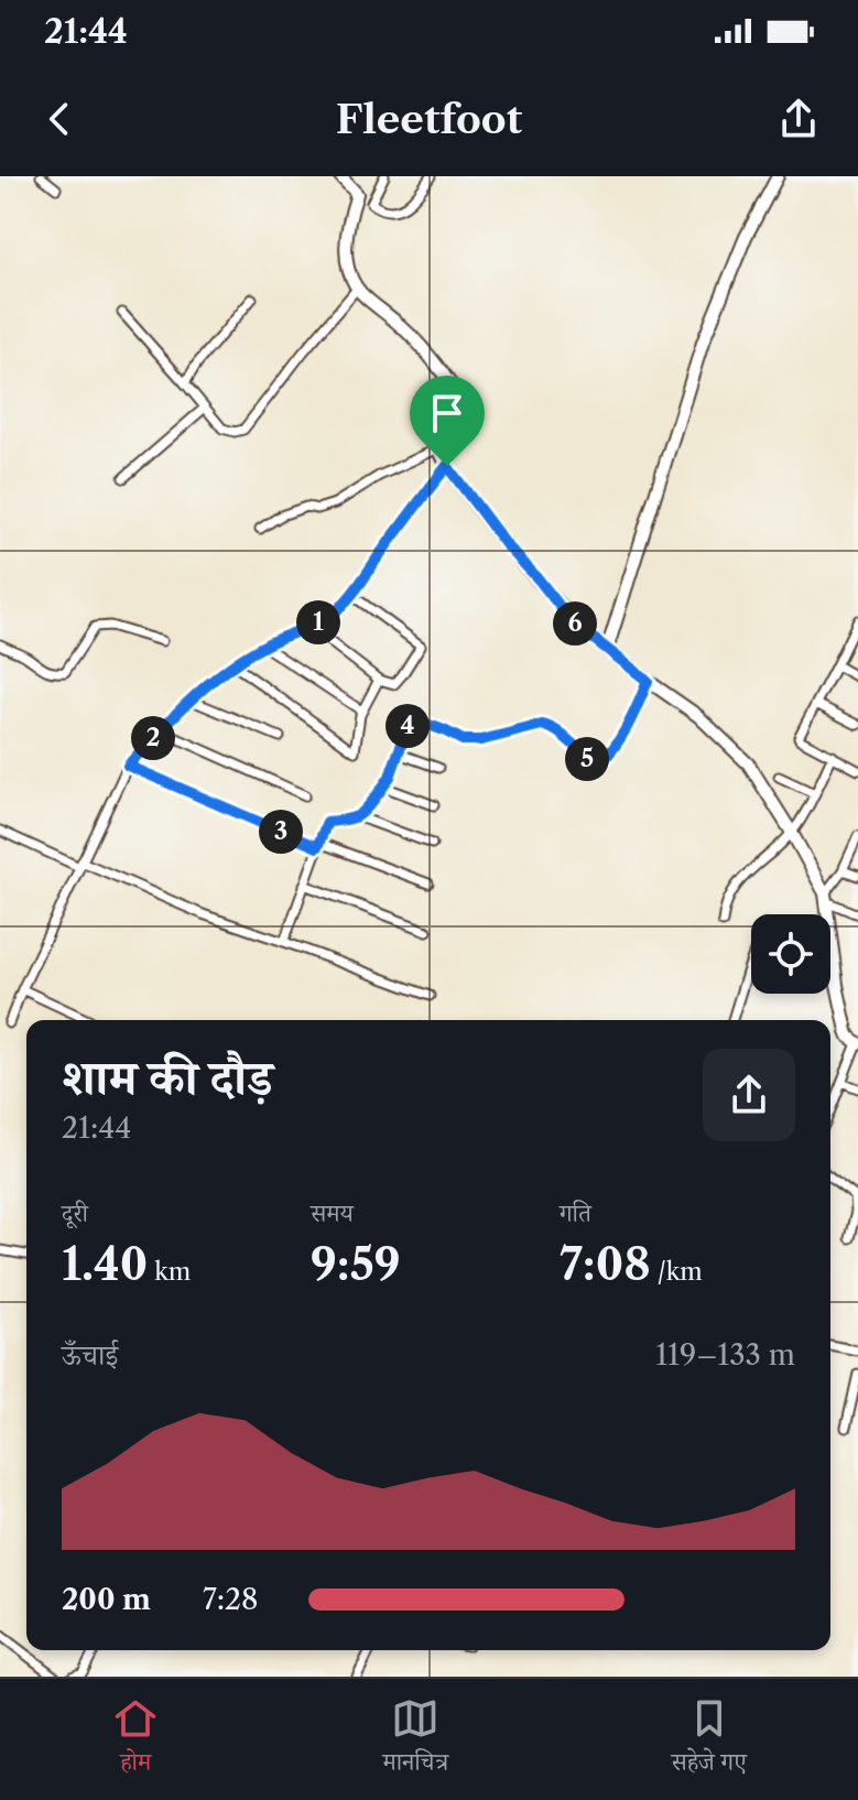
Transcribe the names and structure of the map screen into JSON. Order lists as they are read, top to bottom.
{
  "page": {
    "status": "21:44",
    "header": "Fleetfoot",
    "pins": [
      "1",
      "6",
      "4",
      "2",
      "5",
      "3"
    ],
    "heading": ["शाम की दौड़", "21:44"],
    "stats": [
      ["दूरी", "1.40 km"],
      ["समय", "9:59"],
      ["गति", "7:08 /km"]
    ],
    "chart": ["ऊँचाई", "119–133 m"],
    "list": [
      {
        "name": "200 m",
        "note": "7:28"
      }
    ],
    "tabs": ["होम", "मानचित्र", "सहेजे गए"]
  }
}
